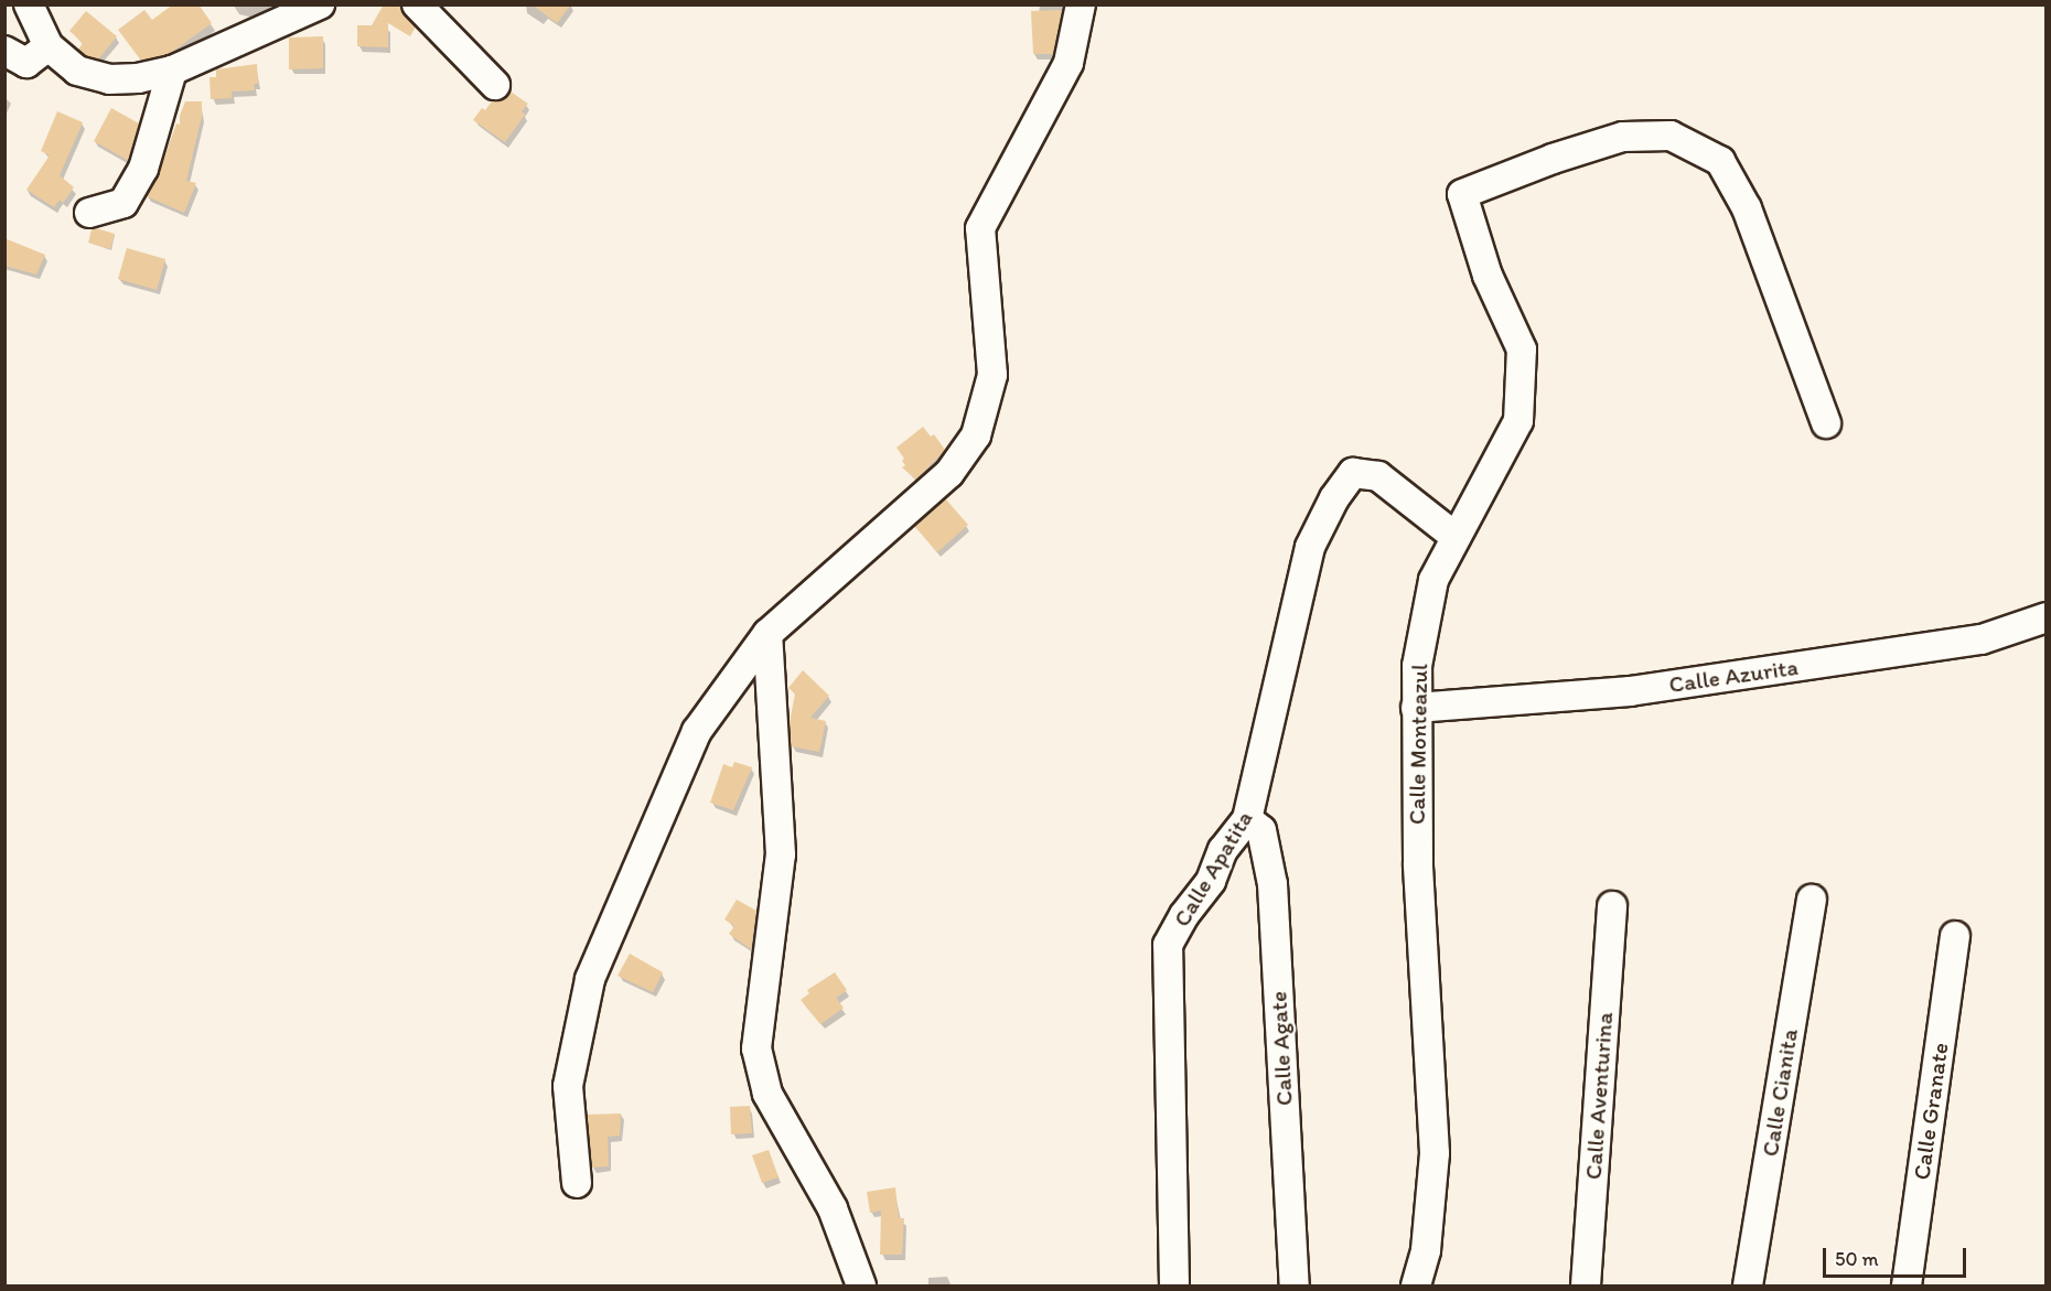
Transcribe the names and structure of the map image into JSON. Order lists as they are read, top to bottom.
{
  "streets": {
    "street": [
      "Calle Azurita",
      "Calle Monteazul",
      "Calle Apatita",
      "Calle Agate",
      "Calle Cianita",
      "Calle Aventurina",
      "Calle Granate"
    ]
  },
  "crossings": [
    ["Calle Azurita", "Calle Monteazul"],
    ["Calle Monteazul", "Calle Apatita"],
    ["Calle Apatita", "Calle Agate"]
  ],
  "scale_bar": "50 m"
}
